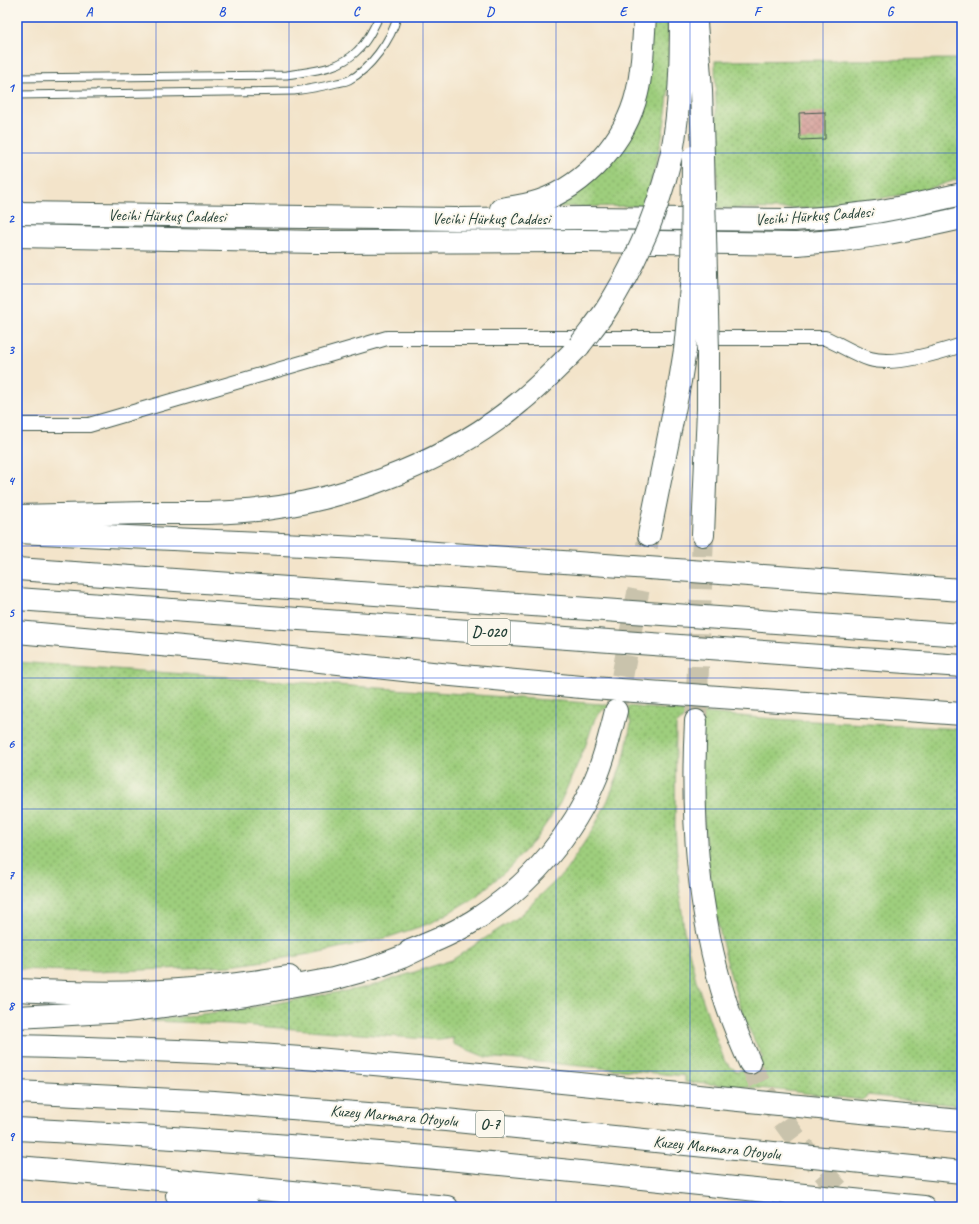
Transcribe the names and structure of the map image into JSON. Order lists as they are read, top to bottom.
{
  "streets": {
    "main road": [
      "Vecihi Hürkuş Caddesi",
      "D-020",
      "Kuzey Marmara Otoyolu",
      "O-7"
    ]
  },
  "grid": {
    "columns": [
      "A",
      "B",
      "C",
      "D",
      "E",
      "F",
      "G"
    ],
    "rows": [
      "1",
      "2",
      "3",
      "4",
      "5",
      "6",
      "7",
      "8",
      "9"
    ]
  }
}
